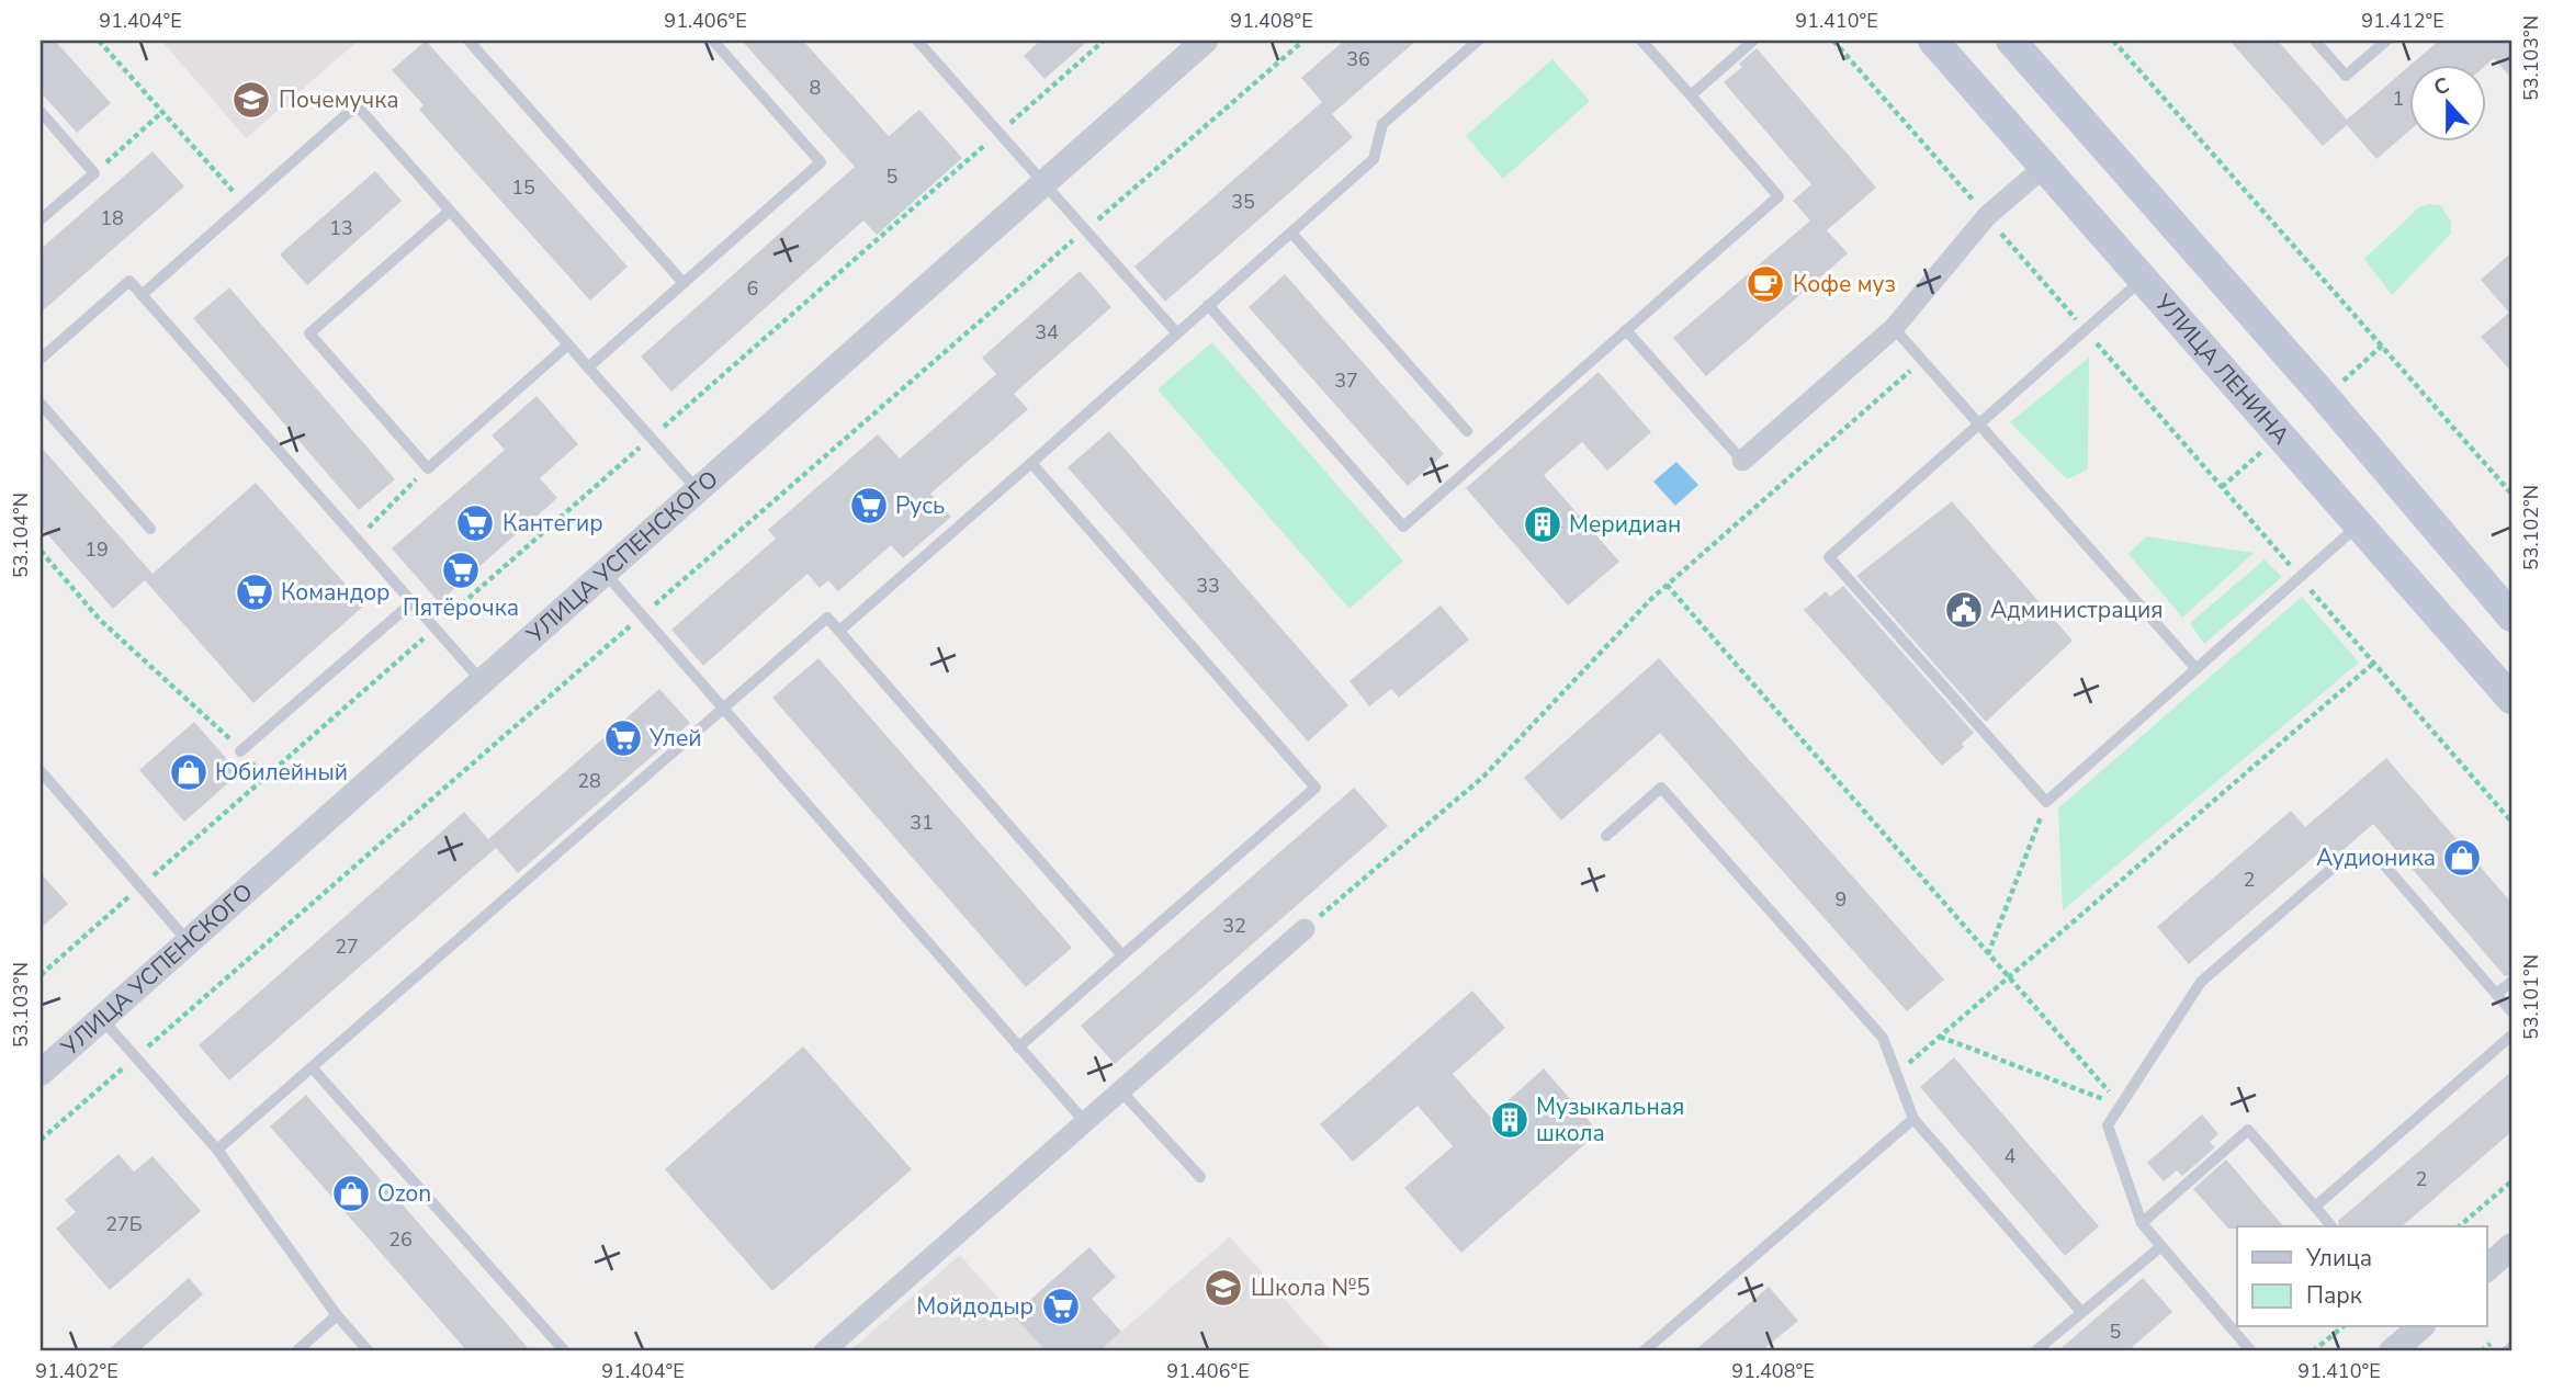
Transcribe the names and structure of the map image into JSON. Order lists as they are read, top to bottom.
{
  "streets": {
    "main road": ["УЛИЦА ЛЕНИНА"],
    "street": ["УЛИЦА УСПЕНСКОГО"]
  },
  "places": {
    "school or university": ["Почемучка", "Школа №5"],
    "cafe": ["Кофе муз"],
    "supermarket": [
      "Русь",
      "Кантегир",
      "Пятёрочка",
      "Командор",
      "Улей",
      "Мойдодыр"
    ],
    "building": ["Меридиан", "Музыкальная школа"],
    "public building": ["Администрация"],
    "shop": ["Юбилейный", "Аудионика", "Ozon"]
  },
  "house_numbers": [
    "36",
    "8",
    "1",
    "5",
    "15",
    "35",
    "18",
    "13",
    "6",
    "34",
    "37",
    "19",
    "33",
    "28",
    "31",
    "2",
    "9",
    "32",
    "27",
    "4",
    "2",
    "27Б",
    "26",
    "5"
  ],
  "legend": ["Улица", "Парк"],
  "north": "top",
  "coordinates": [
    "91.404°E",
    "91.406°E",
    "91.408°E",
    "91.410°E",
    "91.412°E",
    "53.103°N",
    "53.102°N",
    "53.104°N",
    "53.101°N",
    "91.402°E"
  ]
}
